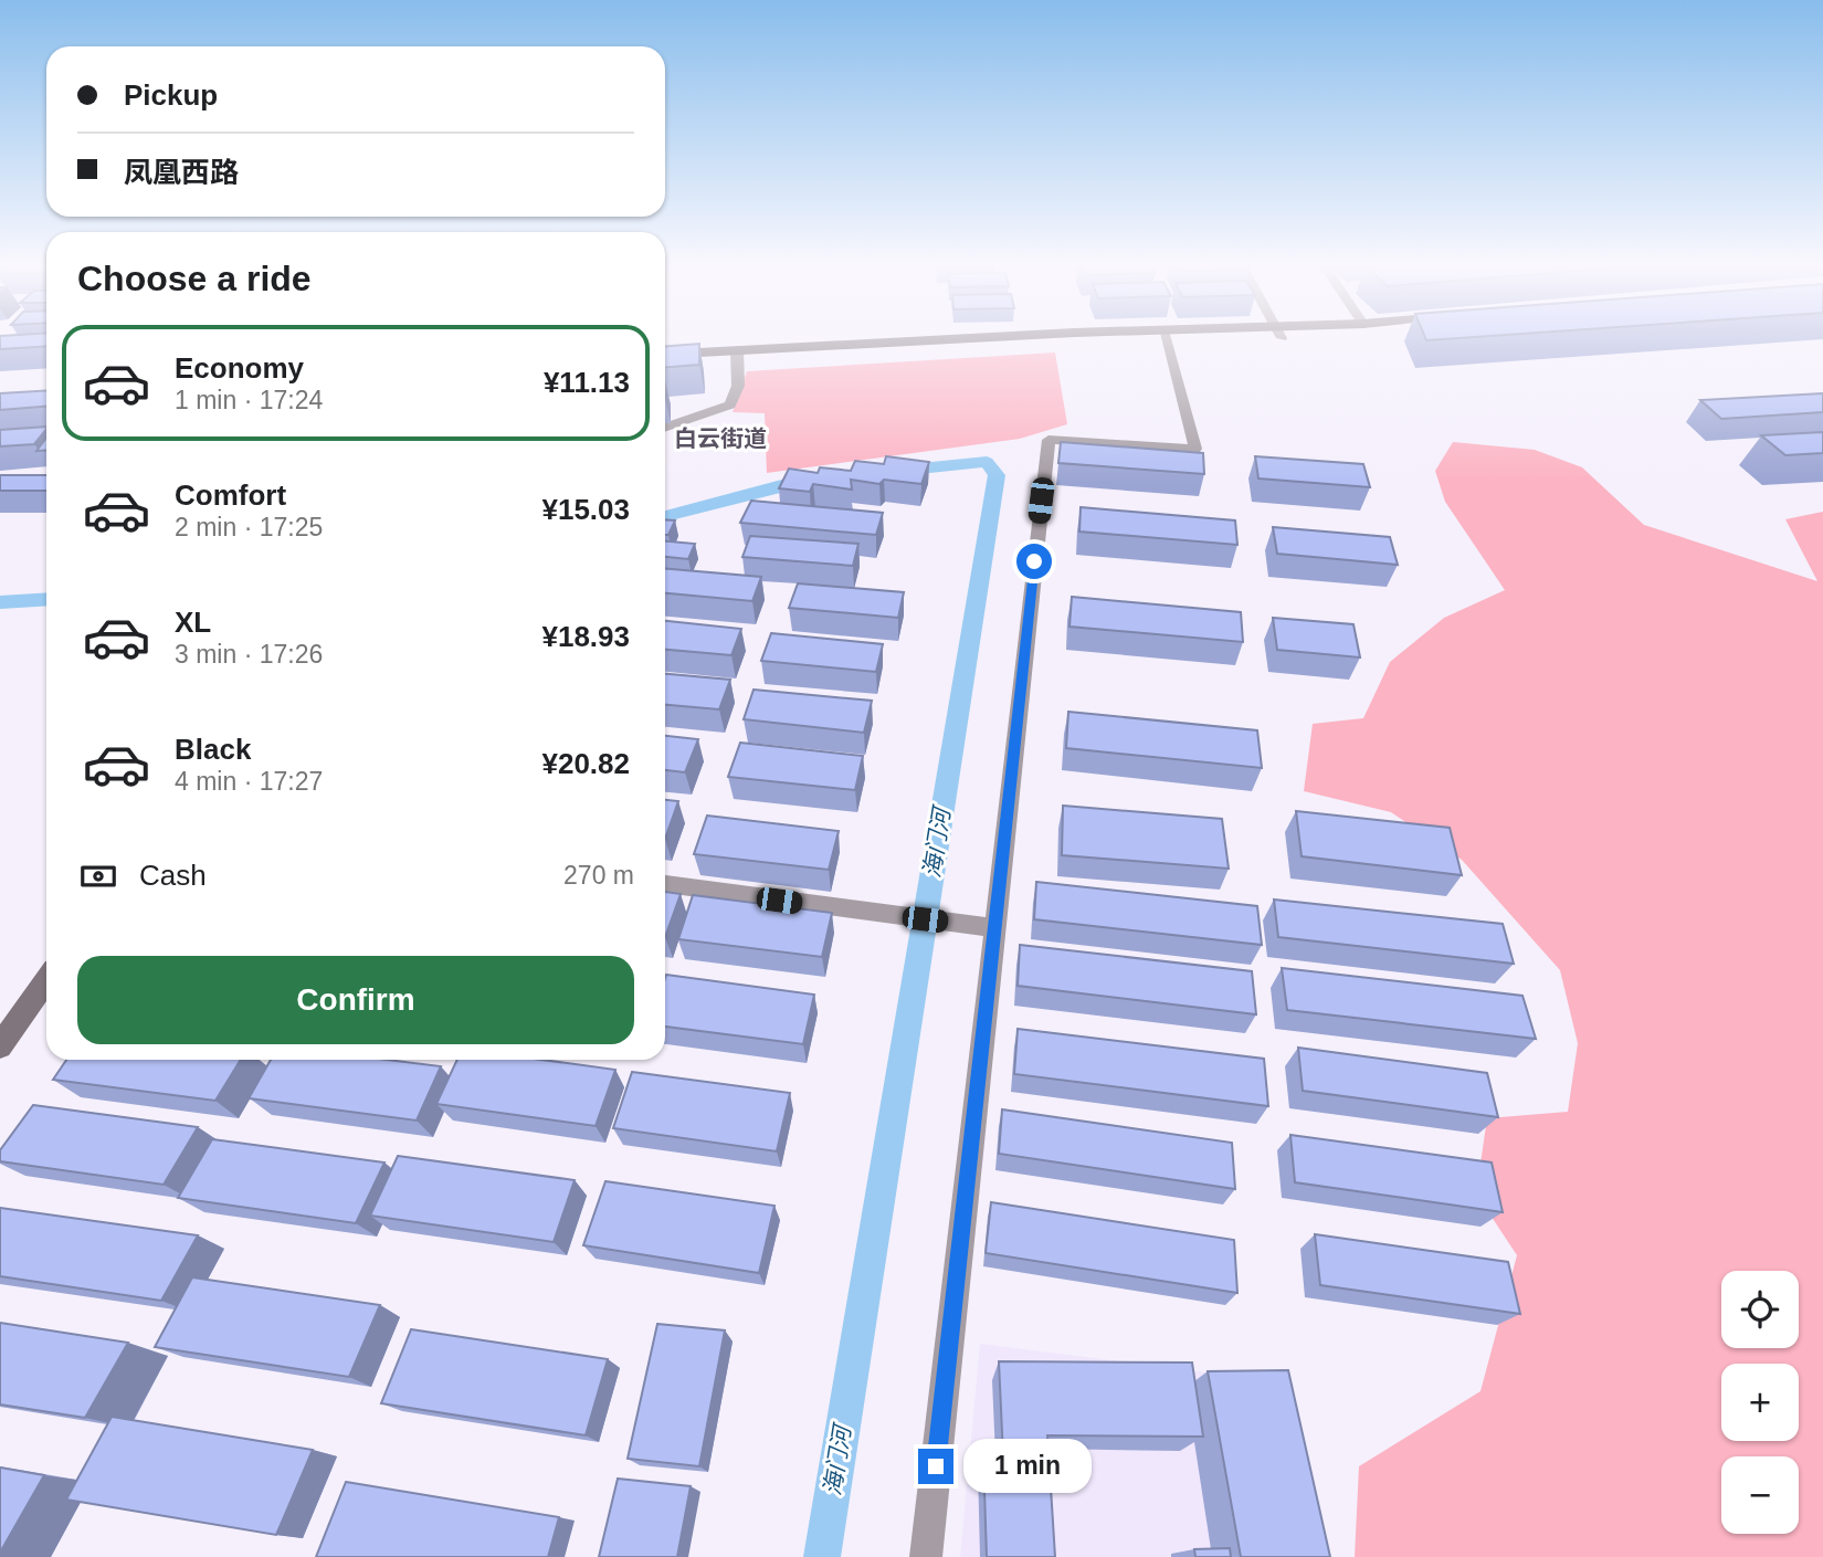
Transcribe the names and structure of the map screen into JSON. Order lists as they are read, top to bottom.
{
  "districts": ["白云街道"],
  "water": ["海门河"],
  "page": {
    "banner": ["Pickup", "凤凰西路"],
    "heading": "Choose a ride",
    "list": [
      {
        "name": "Economy",
        "note": "1 min · 17:24",
        "value": "¥11.13"
      },
      {
        "name": "Comfort",
        "note": "2 min · 17:25",
        "value": "¥15.03"
      },
      {
        "name": "XL",
        "note": "3 min · 17:26",
        "value": "¥18.93"
      },
      {
        "name": "Black",
        "note": "4 min · 17:27",
        "value": "¥20.82"
      }
    ],
    "pay": ["Cash", "270 m"],
    "buttons": "Confirm",
    "map_buttons": ["+", "−"],
    "bubble": "1 min"
  }
}
